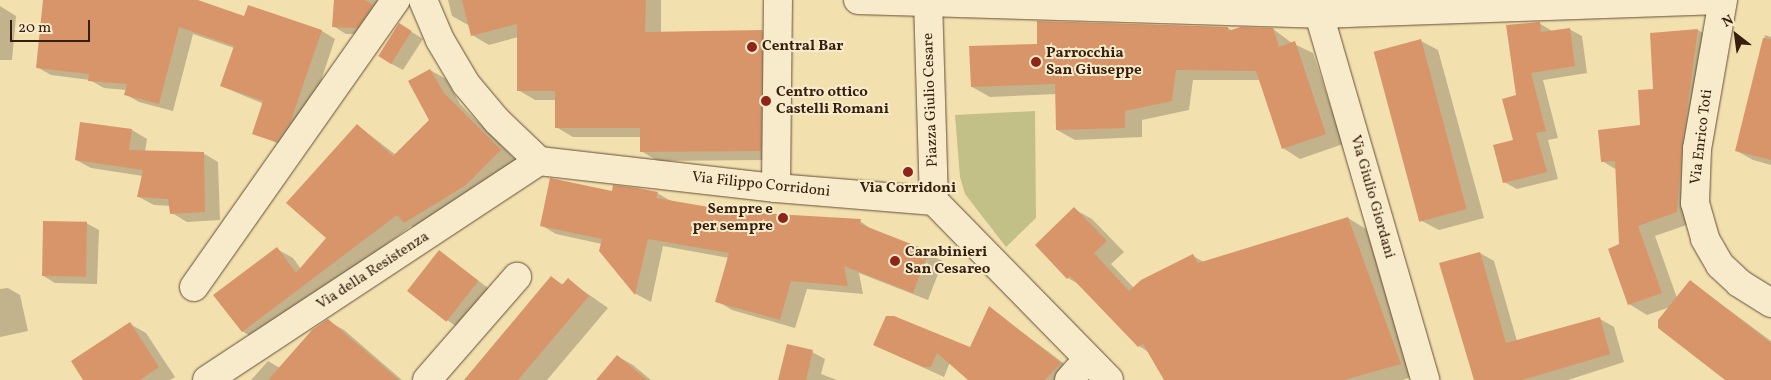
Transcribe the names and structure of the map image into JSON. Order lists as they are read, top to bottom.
{
  "streets": {
    "street": [
      "Piazza Giulio Cesare",
      "Via Enrico Toti",
      "Via Filippo Corridoni",
      "Via Giulio Giordani",
      "Via della Resistenza"
    ]
  },
  "crossings": [
    ["Piazza Giulio Cesare", "Via Filippo Corridoni"],
    ["Via Filippo Corridoni", "Via della Resistenza"]
  ],
  "places": [
    "Central Bar",
    "Parrocchia San Giuseppe",
    "Centro ottico Castelli Romani",
    "Via Corridoni",
    "Sempre e per sempre",
    "Carabinieri San Cesareo"
  ],
  "scale_bar": "20 m",
  "north": "top left"
}
